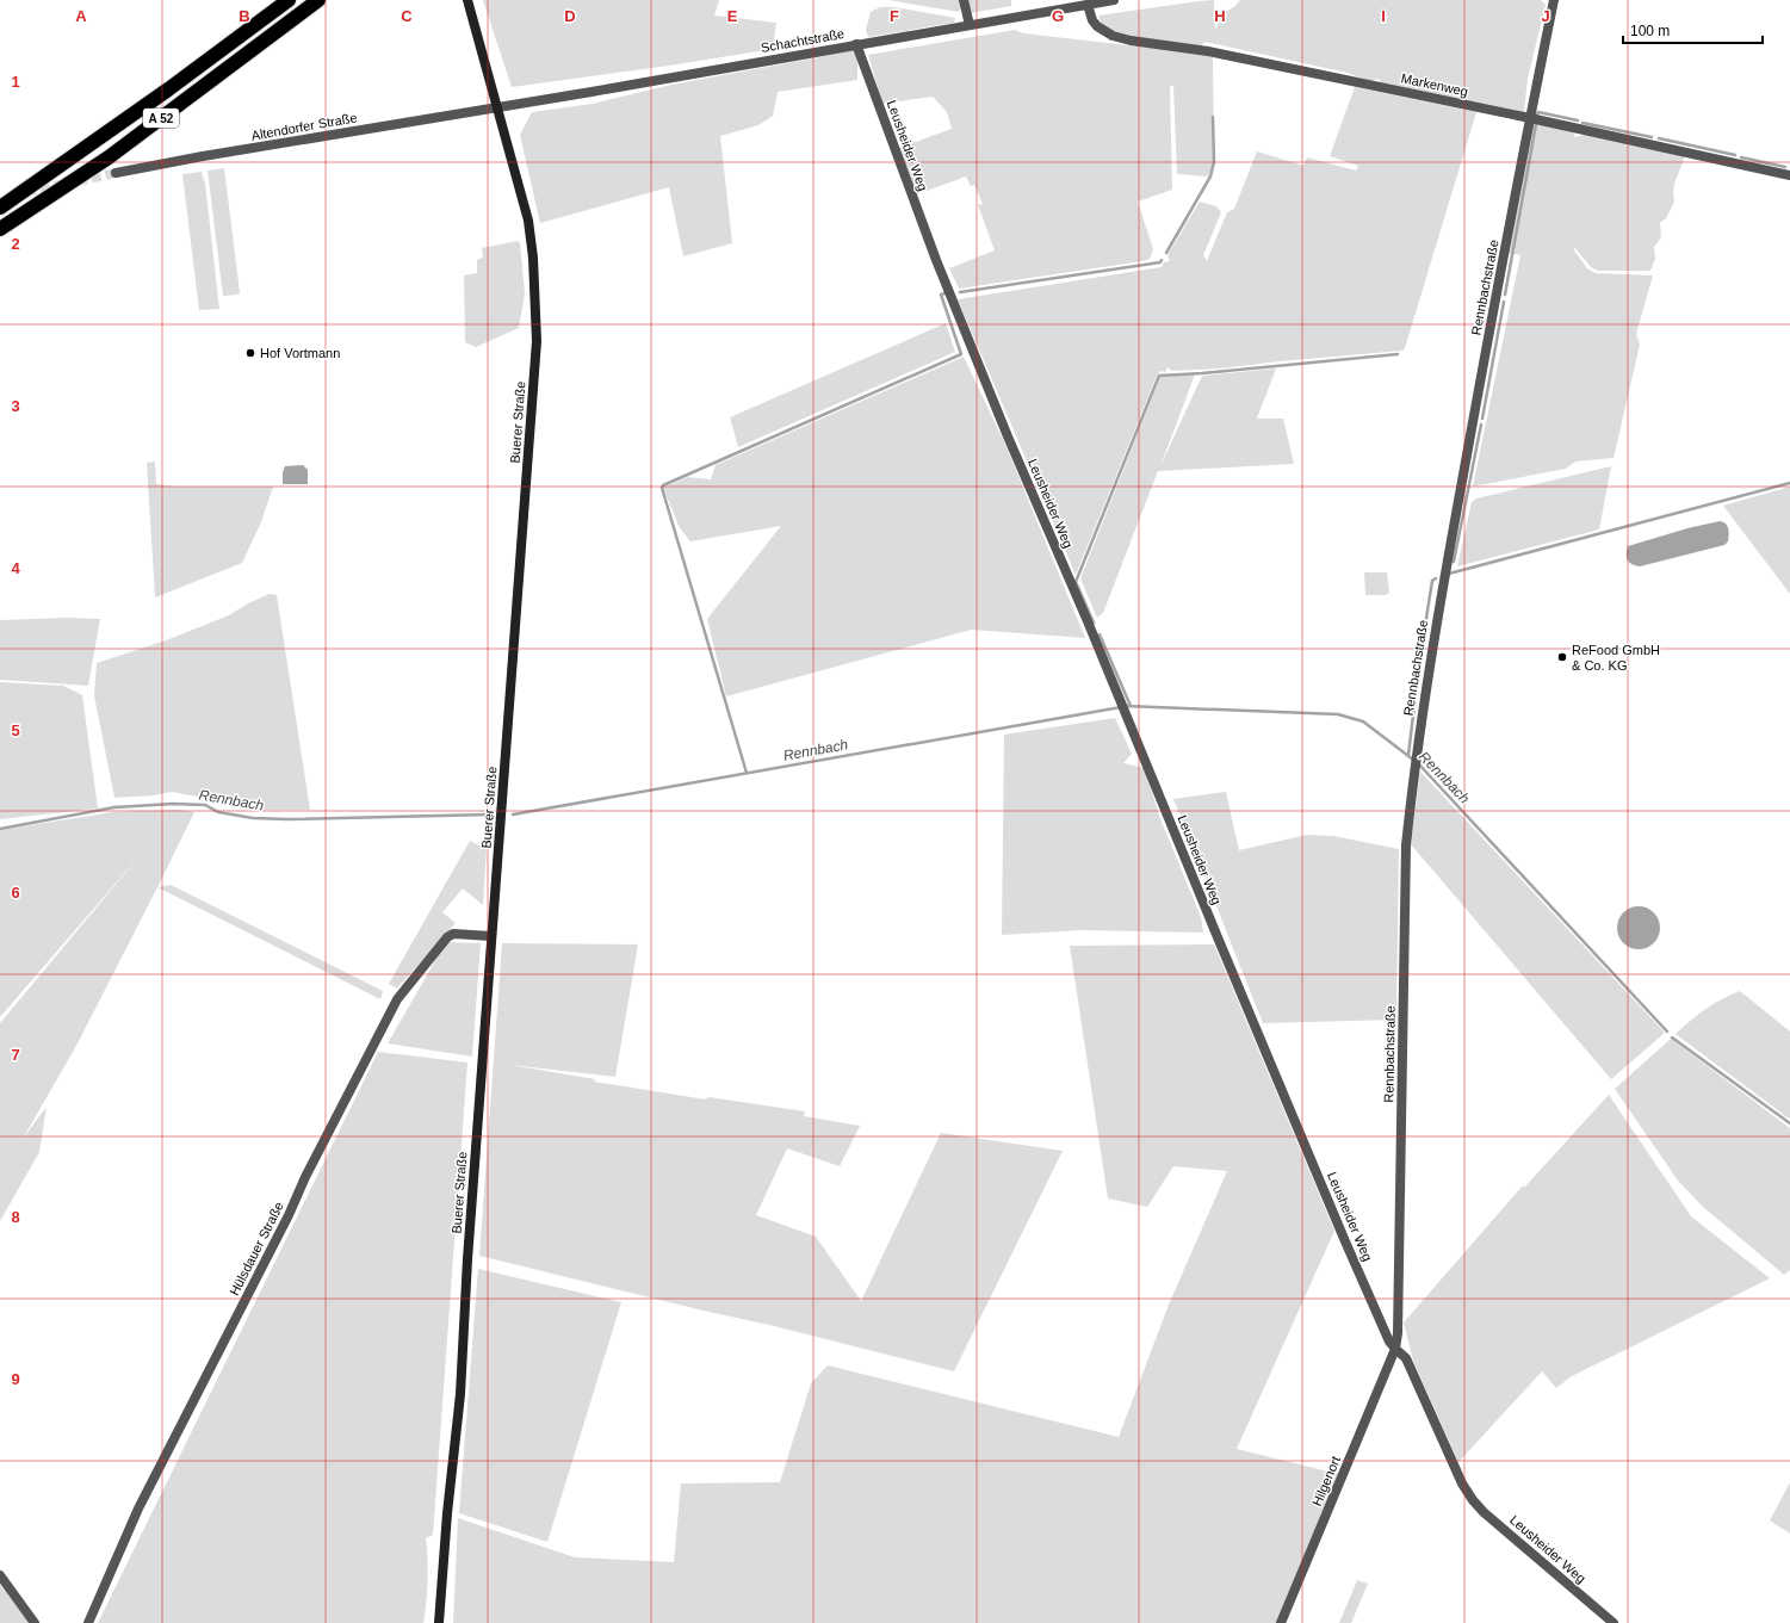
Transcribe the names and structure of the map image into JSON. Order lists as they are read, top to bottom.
{
  "streets": {
    "highway": ["A 52"],
    "main road": ["Buerer Straße"],
    "street": [
      "Schachtstraße",
      "Markenweg",
      "Altendorfer Straße",
      "Leusheider Weg",
      "Rennbachstraße",
      "Hülsdauer Straße",
      "Hilgenort"
    ]
  },
  "crossings": [
    ["Schachtstraße", "Markenweg"],
    ["Schachtstraße", "Altendorfer Straße"],
    ["Schachtstraße", "Leusheider Weg"],
    ["Schachtstraße", "Buerer Straße"],
    ["Markenweg", "Rennbachstraße"],
    ["Altendorfer Straße", "Buerer Straße"],
    ["Leusheider Weg", "Rennbachstraße"],
    ["Leusheider Weg", "Hilgenort"],
    ["Rennbachstraße", "Hilgenort"],
    ["Buerer Straße", "Hülsdauer Straße"]
  ],
  "water": ["Rennbach"],
  "places": ["Hof Vortmann", "ReFood GmbH & Co. KG"],
  "scale_bar": "100 m",
  "grid": {
    "columns": [
      "A",
      "B",
      "C",
      "D",
      "E",
      "F",
      "G",
      "H",
      "I",
      "J"
    ],
    "rows": [
      "1",
      "2",
      "3",
      "4",
      "5",
      "6",
      "7",
      "8",
      "9"
    ]
  }
}
